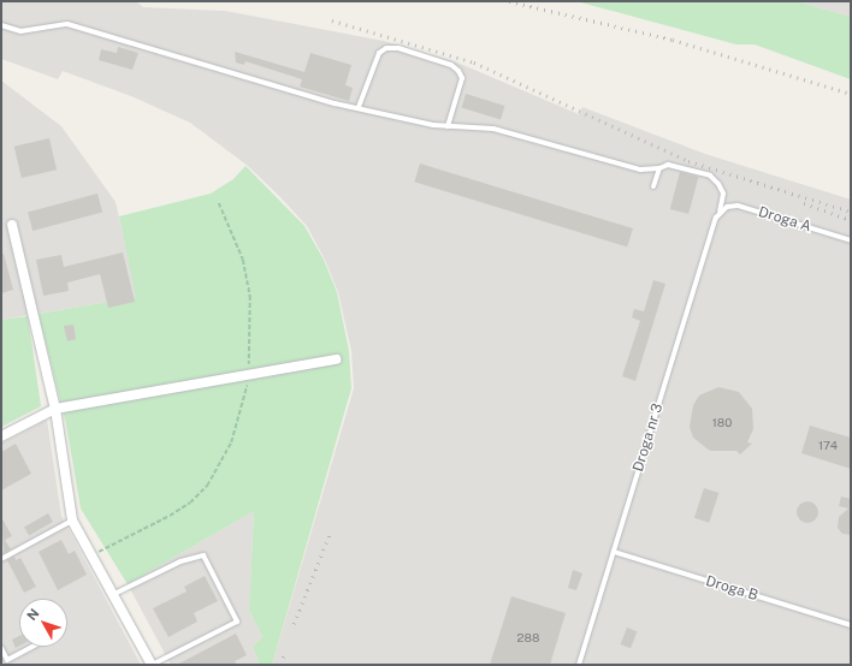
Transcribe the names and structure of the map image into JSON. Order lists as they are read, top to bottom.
{
  "streets": {
    "lane": ["Droga A", "Droga nr 3", "Droga B"]
  },
  "crossings": [
    ["Droga A", "Droga nr 3"],
    ["Droga nr 3", "Droga B"]
  ],
  "house_numbers": ["180", "174", "288"],
  "north": "top left"
}
